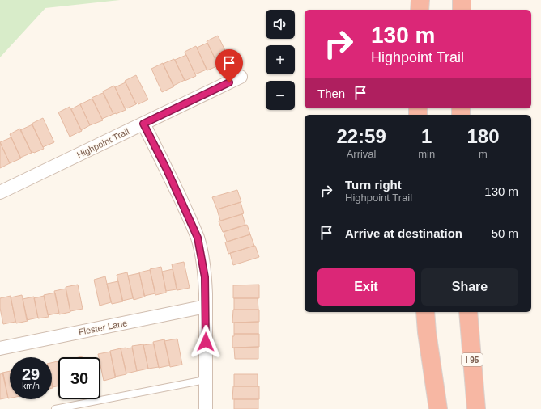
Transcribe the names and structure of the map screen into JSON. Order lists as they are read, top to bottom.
{
  "streets": {
    "highway": ["I 95"],
    "street": ["Highpoint Trail", "Flester Lane"]
  },
  "page": {
    "map_buttons": ["+", "−"],
    "turn": ["130 m", "Highpoint Trail"],
    "then": "Then",
    "eta": [
      "22:59",
      "Arrival",
      "1",
      "min",
      "180",
      "m"
    ],
    "list": [
      {
        "name": "Turn right",
        "note": "Highpoint Trail",
        "value": "130 m"
      },
      {
        "name": "Arrive at destination",
        "value": "50 m"
      }
    ],
    "buttons": ["Exit", "Share"],
    "speed": "29 km/h",
    "limit": "30"
  }
}
